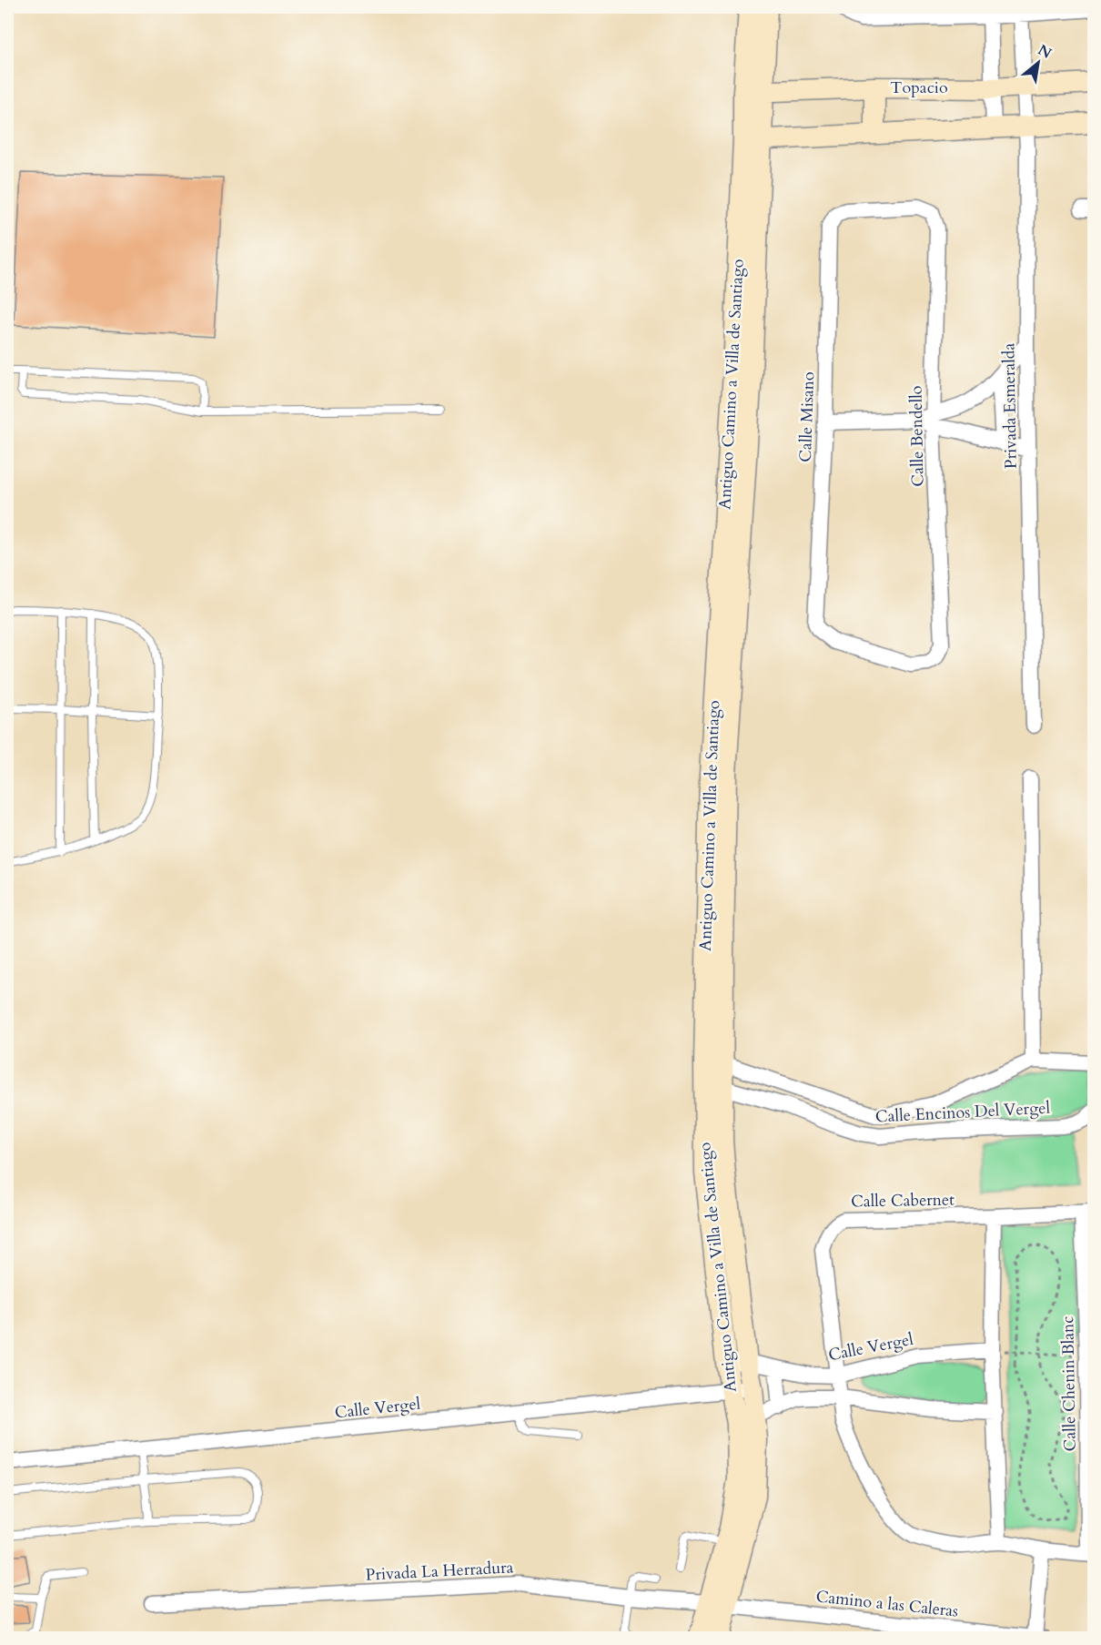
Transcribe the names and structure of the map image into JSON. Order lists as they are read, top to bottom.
{
  "streets": {
    "street": [
      "Topacio",
      "Antiguo Camino a Villa de Santiago",
      "Privada Esmeralda",
      "Calle Misano",
      "Calle Bendello",
      "Calle Encinos Del Vergel",
      "Calle Cabernet",
      "Calle Vergel",
      "Calle Chenin Blanc",
      "Privada La Herradura",
      "Camino a las Caleras"
    ]
  },
  "crossings": [
    ["Topacio", "Privada Esmeralda"],
    ["Antiguo Camino a Villa de Santiago", "Calle Encinos Del Vergel"],
    ["Antiguo Camino a Villa de Santiago", "Calle Vergel"],
    ["Antiguo Camino a Villa de Santiago", "Privada La Herradura"],
    ["Antiguo Camino a Villa de Santiago", "Camino a las Caleras"],
    ["Calle Misano", "Calle Bendello"],
    ["Calle Cabernet", "Calle Vergel"],
    ["Calle Cabernet", "Calle Chenin Blanc"],
    ["Privada La Herradura", "Camino a las Caleras"]
  ],
  "north": "top right"
}
